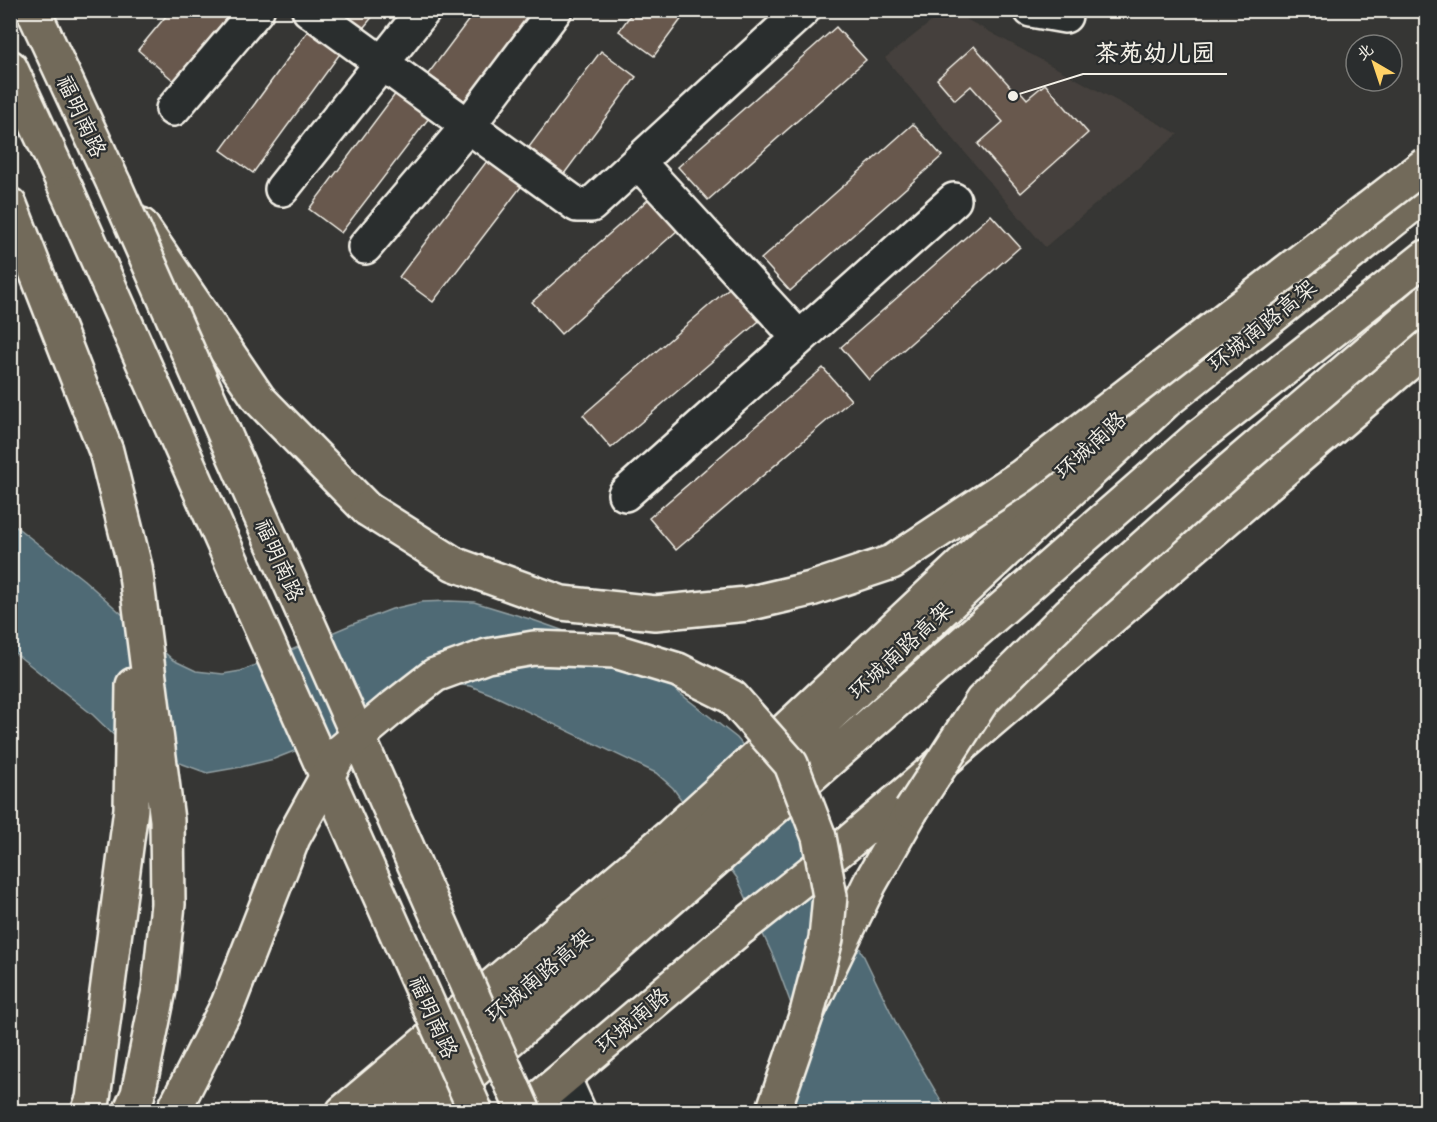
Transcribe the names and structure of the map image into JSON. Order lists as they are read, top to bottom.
{
  "streets": {
    "main road": ["福明南路", "环城南路高架", "环城南路"]
  },
  "crossings": [
    ["福明南路", "环城南路"]
  ],
  "places": ["茶苑幼儿园"],
  "north": "top left"
}
